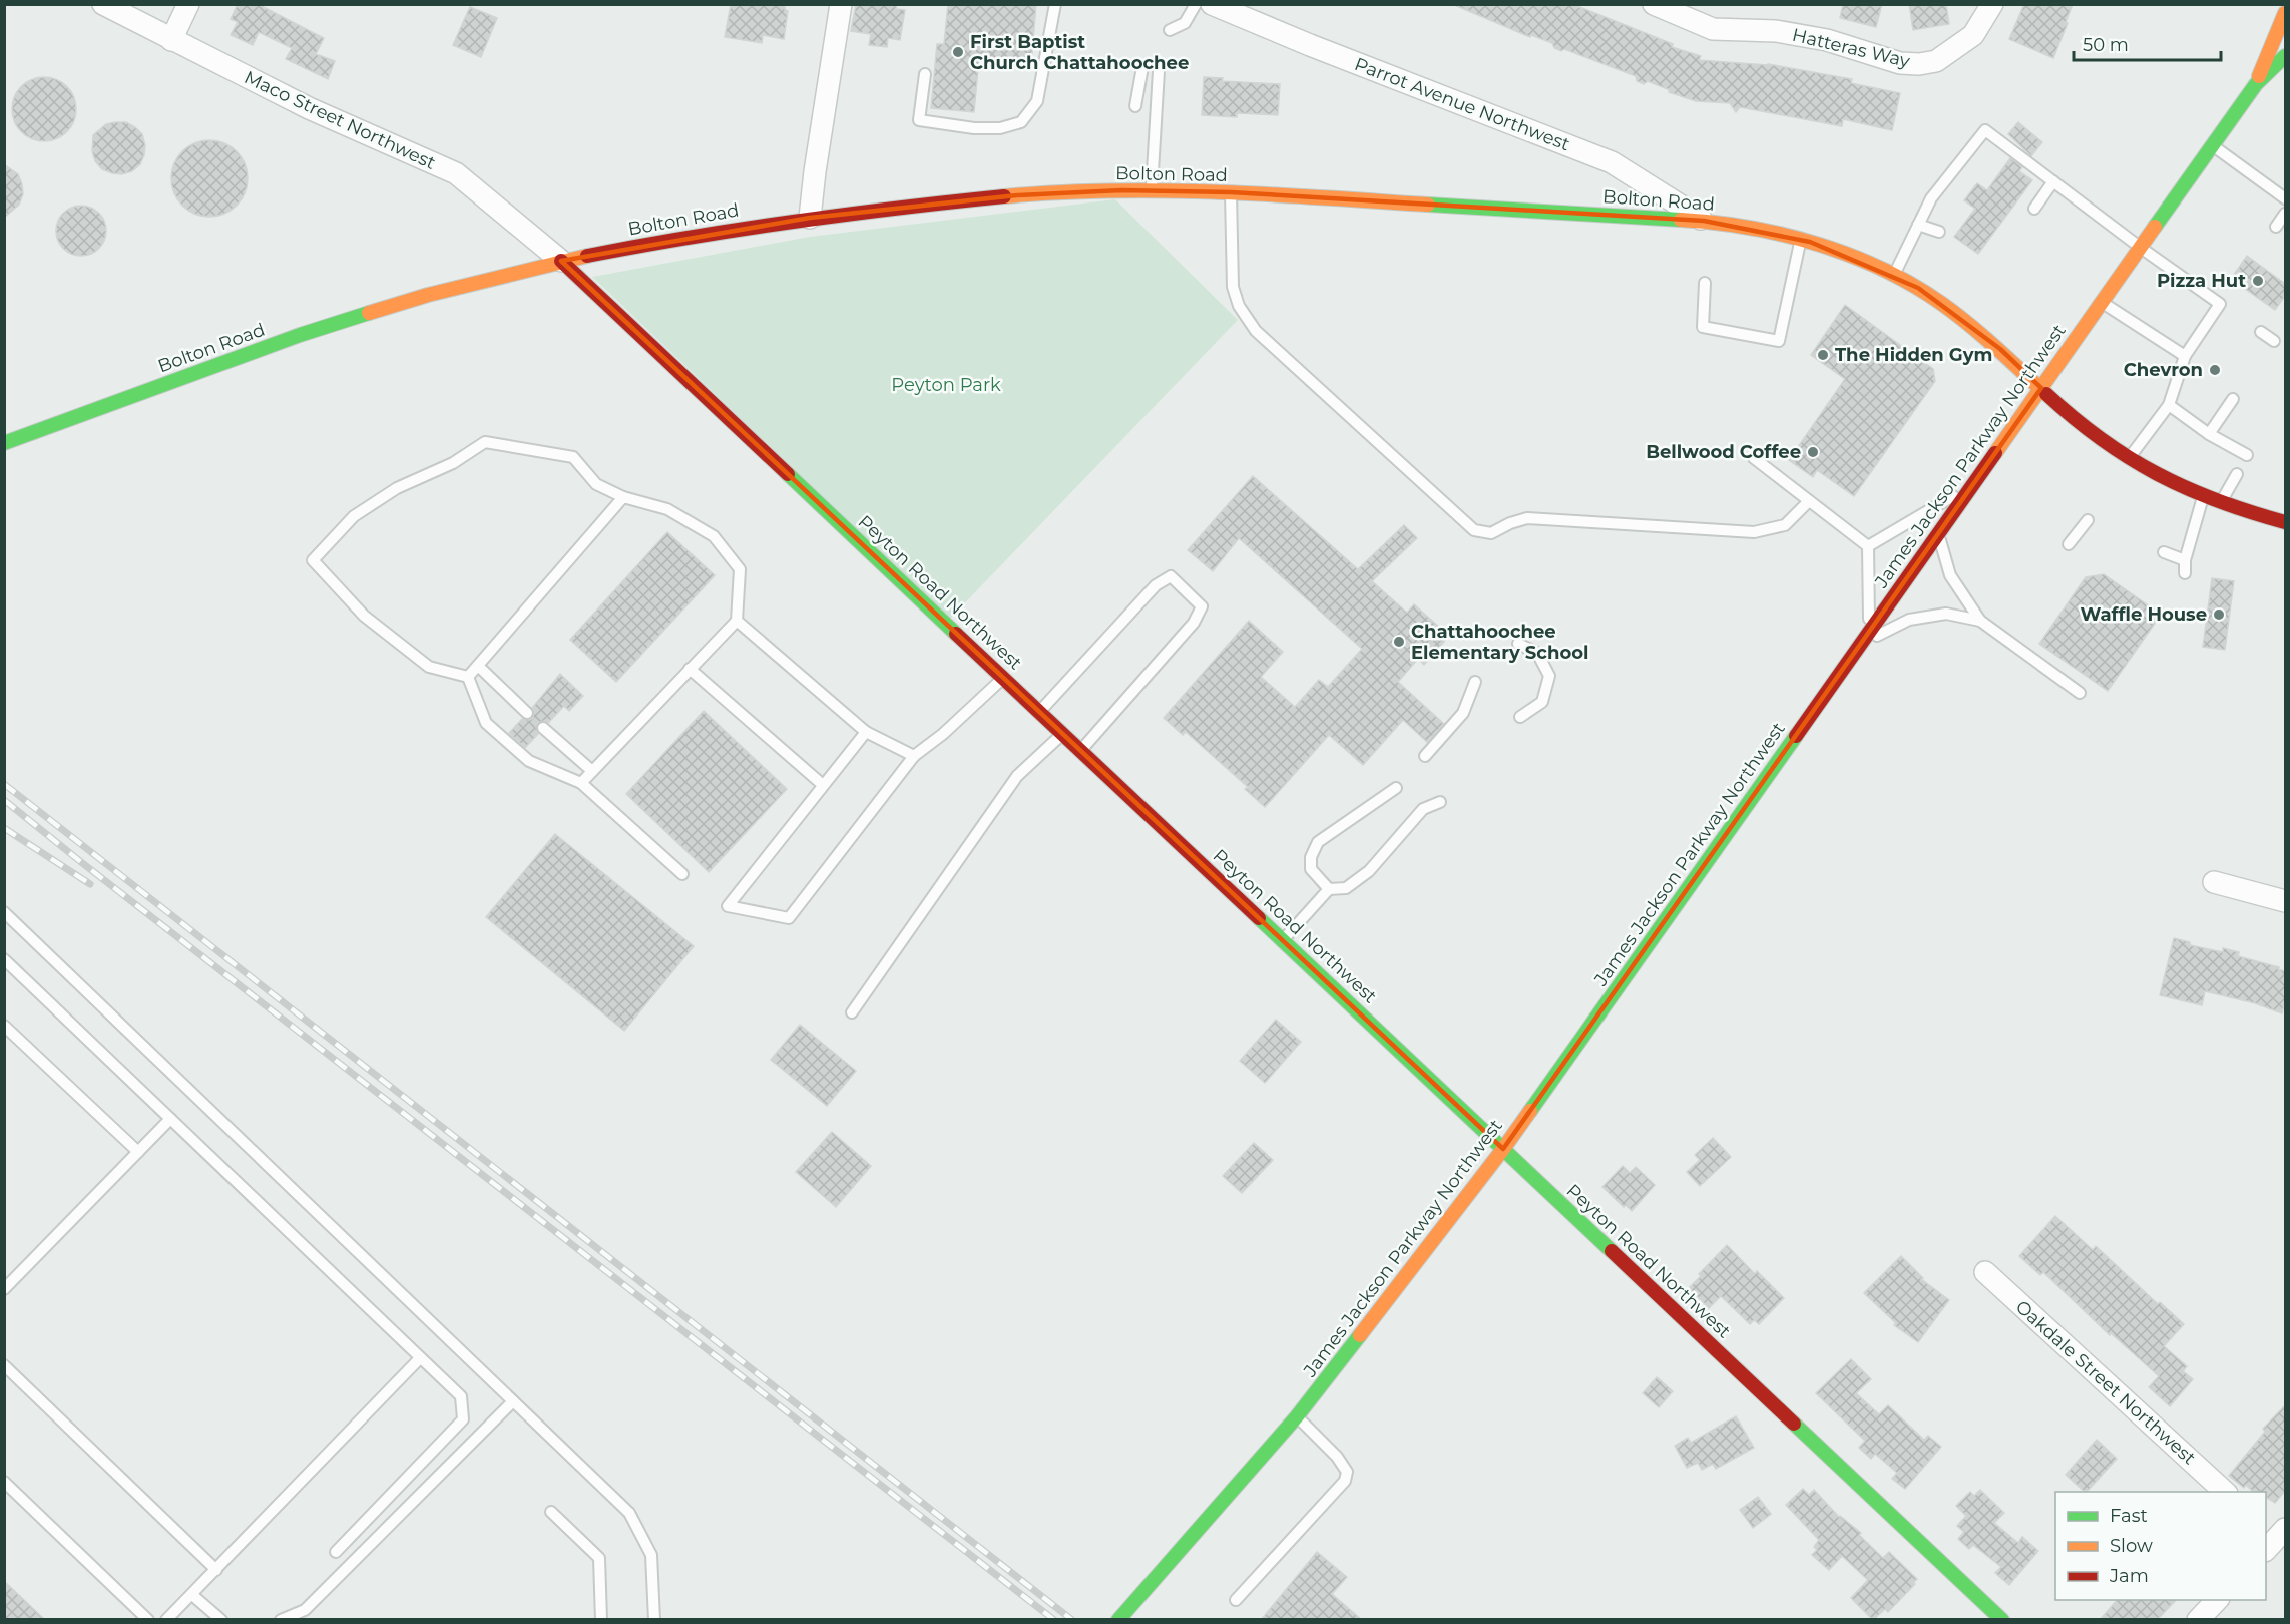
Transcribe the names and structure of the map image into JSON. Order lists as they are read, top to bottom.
{
  "streets": {
    "main road": ["Bolton Road", "James Jackson Parkway Northwest", "Peyton Road Northwest"],
    "street": [
      "Hatteras Way",
      "Parrot Avenue Northwest",
      "Maco Street Northwest",
      "Oakdale Street Northwest"
    ]
  },
  "crossings": [
    ["Parrot Avenue Northwest", "Bolton Road"],
    ["Maco Street Northwest", "Bolton Road"],
    ["Maco Street Northwest", "Peyton Road Northwest"],
    ["Bolton Road", "James Jackson Parkway Northwest"],
    ["Bolton Road", "Peyton Road Northwest"],
    ["James Jackson Parkway Northwest", "Peyton Road Northwest"]
  ],
  "parks": ["Peyton Park"],
  "places": [
    "First Baptist Church Chattahoochee",
    "Pizza Hut",
    "The Hidden Gym",
    "Chevron",
    "Bellwood Coffee",
    "Waffle House",
    "Chattahoochee Elementary School"
  ],
  "legend": ["Fast", "Slow", "Jam"],
  "scale_bar": "50 m"
}
